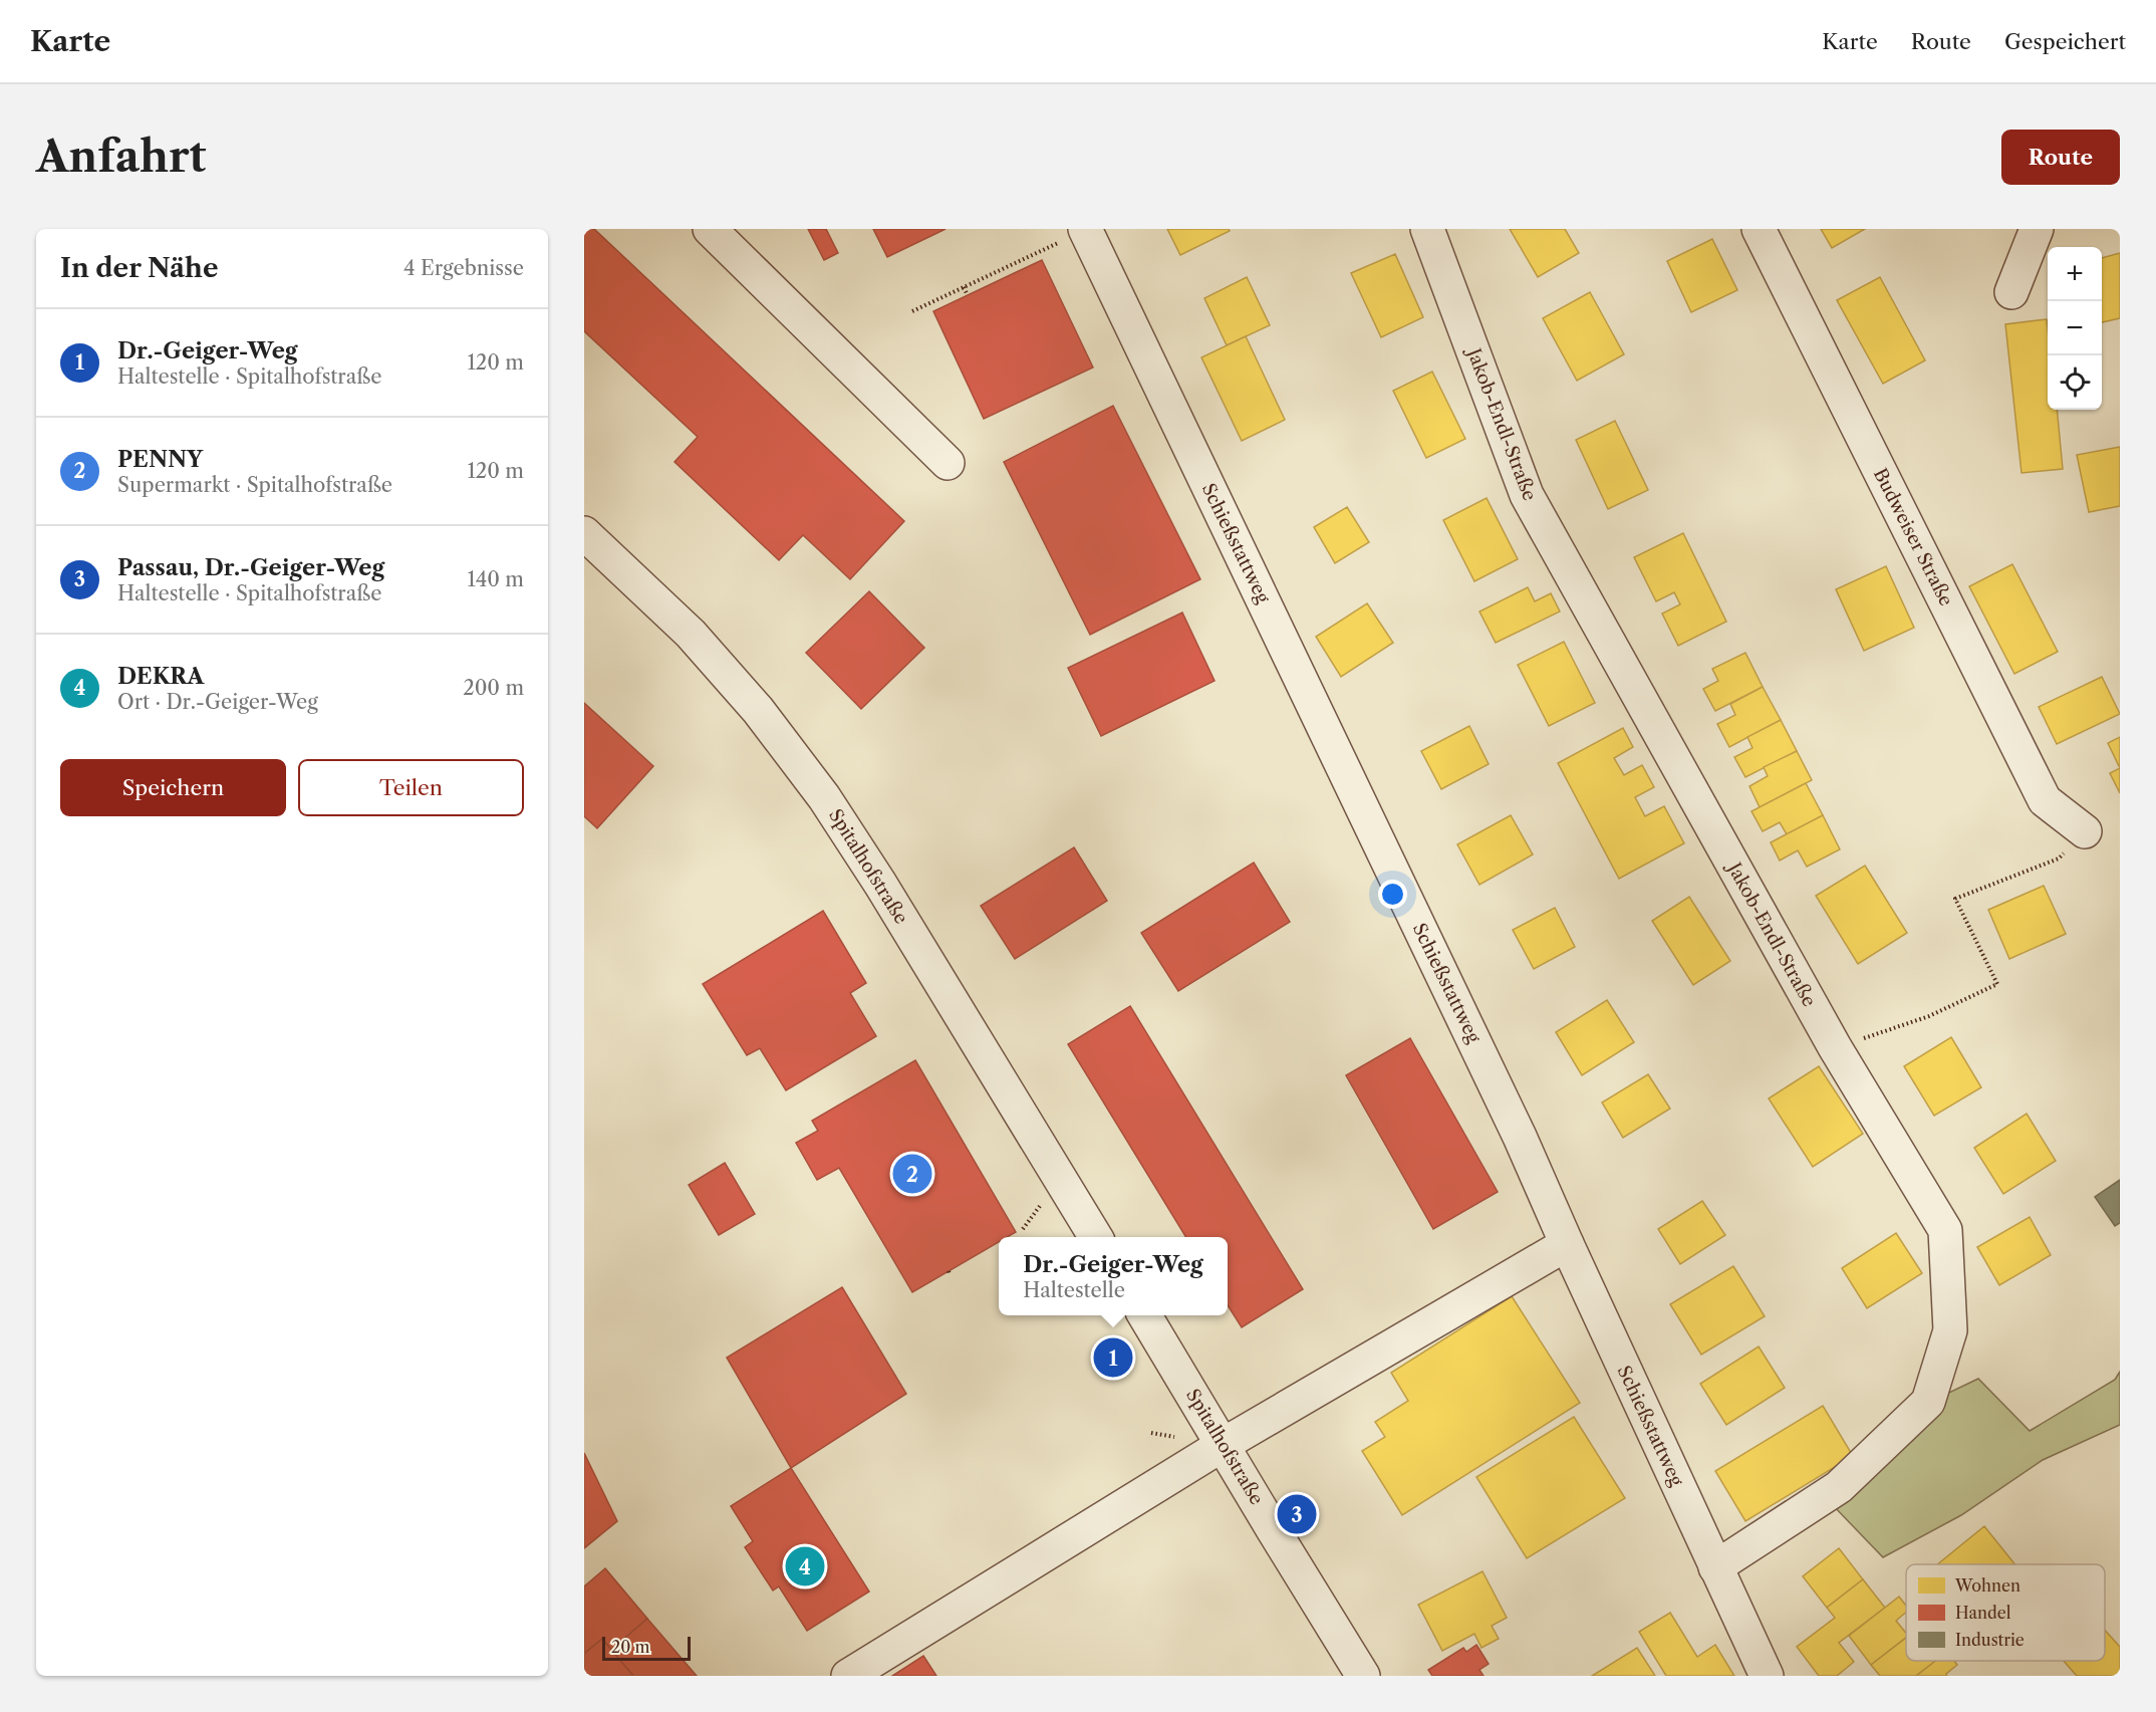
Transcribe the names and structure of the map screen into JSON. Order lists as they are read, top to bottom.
{
  "streets": {
    "street": [
      "Jakob-Endl-Straße",
      "Budweiser Straße",
      "Schießstattweg",
      "Spitalhofstraße"
    ]
  },
  "crossings": [
    ["Jakob-Endl-Straße", "Schießstattweg"]
  ],
  "legend": ["Wohnen", "Handel", "Industrie"],
  "scale_bar": "20 m",
  "page": {
    "header": "Karte",
    "nav": ["Karte", "Route", "Gespeichert"],
    "buttons": [
      "Route",
      ["Speichern", "Teilen"]
    ],
    "title": "Anfahrt",
    "heading": ["In der Nähe", "4 Ergebnisse"],
    "map_buttons": ["+", "−"],
    "list": [
      {
        "mark": "1",
        "name": "Dr.-Geiger-Weg",
        "note": "Haltestelle · Spitalhofstraße",
        "value": "120 m"
      },
      {
        "mark": "2",
        "name": "PENNY",
        "note": "Supermarkt · Spitalhofstraße",
        "value": "120 m"
      },
      {
        "mark": "3",
        "name": "Passau, Dr.-Geiger-Weg",
        "note": "Haltestelle · Spitalhofstraße",
        "value": "140 m"
      },
      {
        "mark": "4",
        "name": "DEKRA",
        "note": "Ort · Dr.-Geiger-Weg",
        "value": "200 m"
      }
    ],
    "pins": [
      "2",
      "1",
      "3",
      "4"
    ],
    "popup": ["Dr.-Geiger-Weg", "Haltestelle"],
    "scale": "20 m"
  }
}
